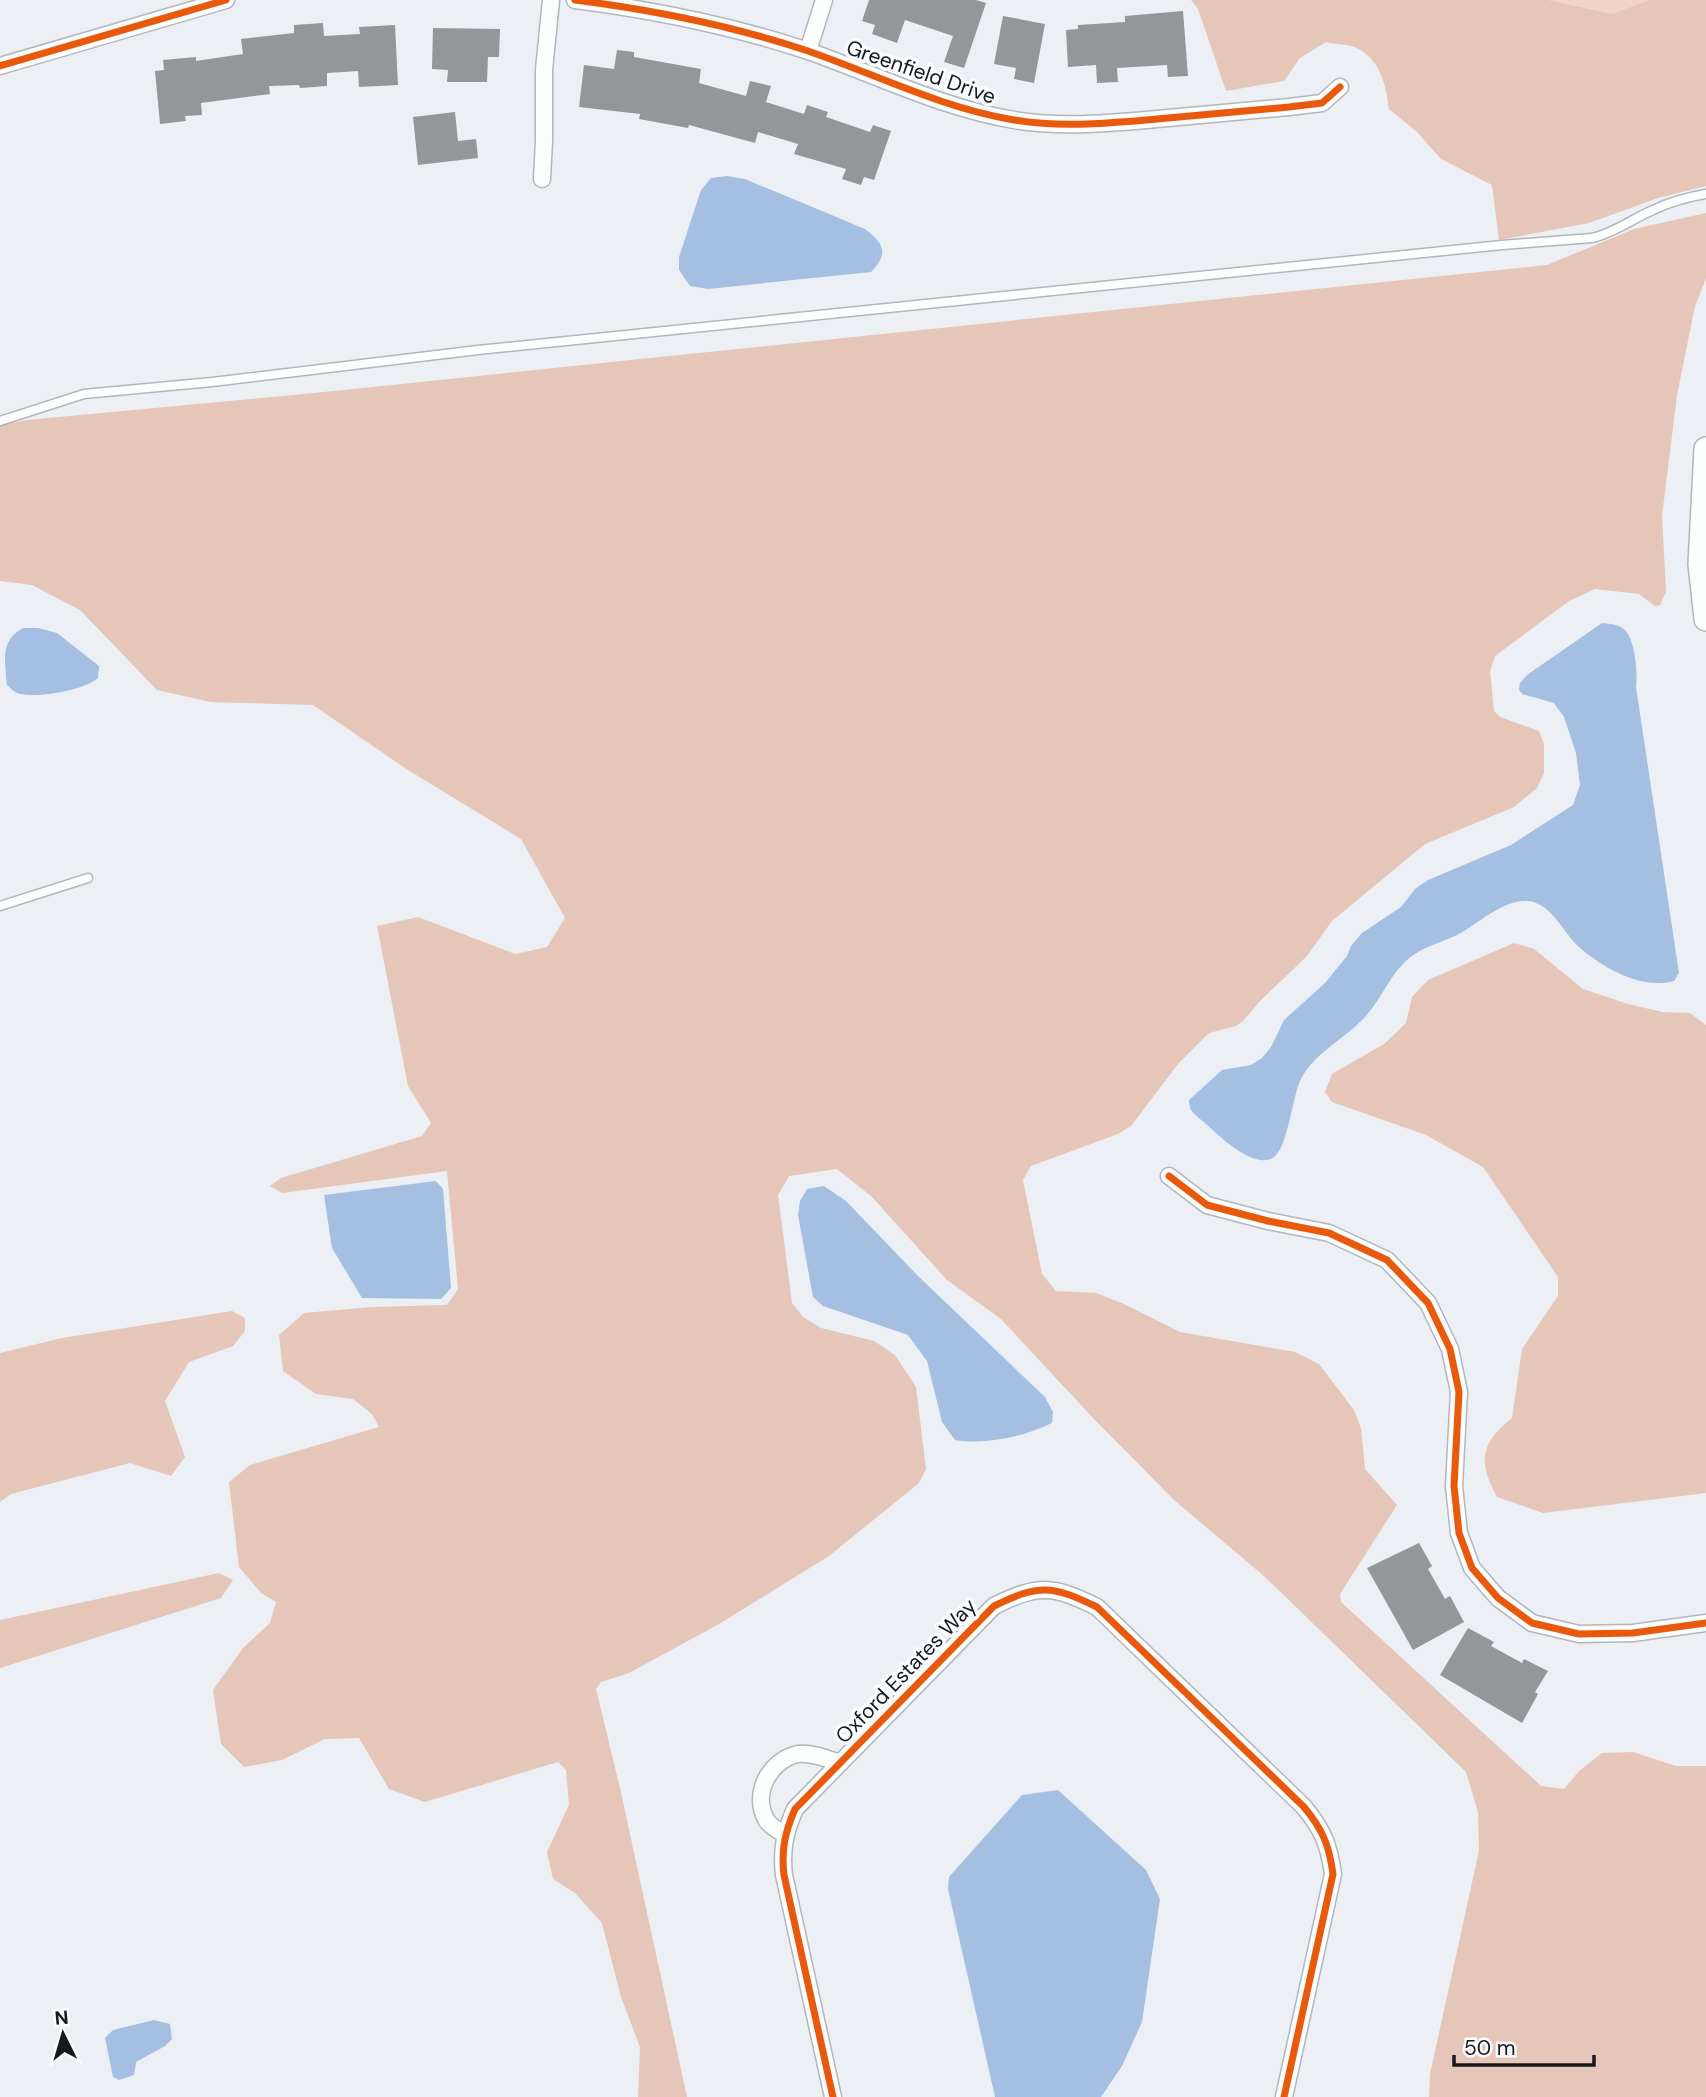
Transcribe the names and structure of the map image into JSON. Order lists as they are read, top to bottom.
{
  "streets": {
    "street": ["Greenfield Drive", "Oxford Estates Way"]
  },
  "scale_bar": "50 m",
  "north": "top"
}
